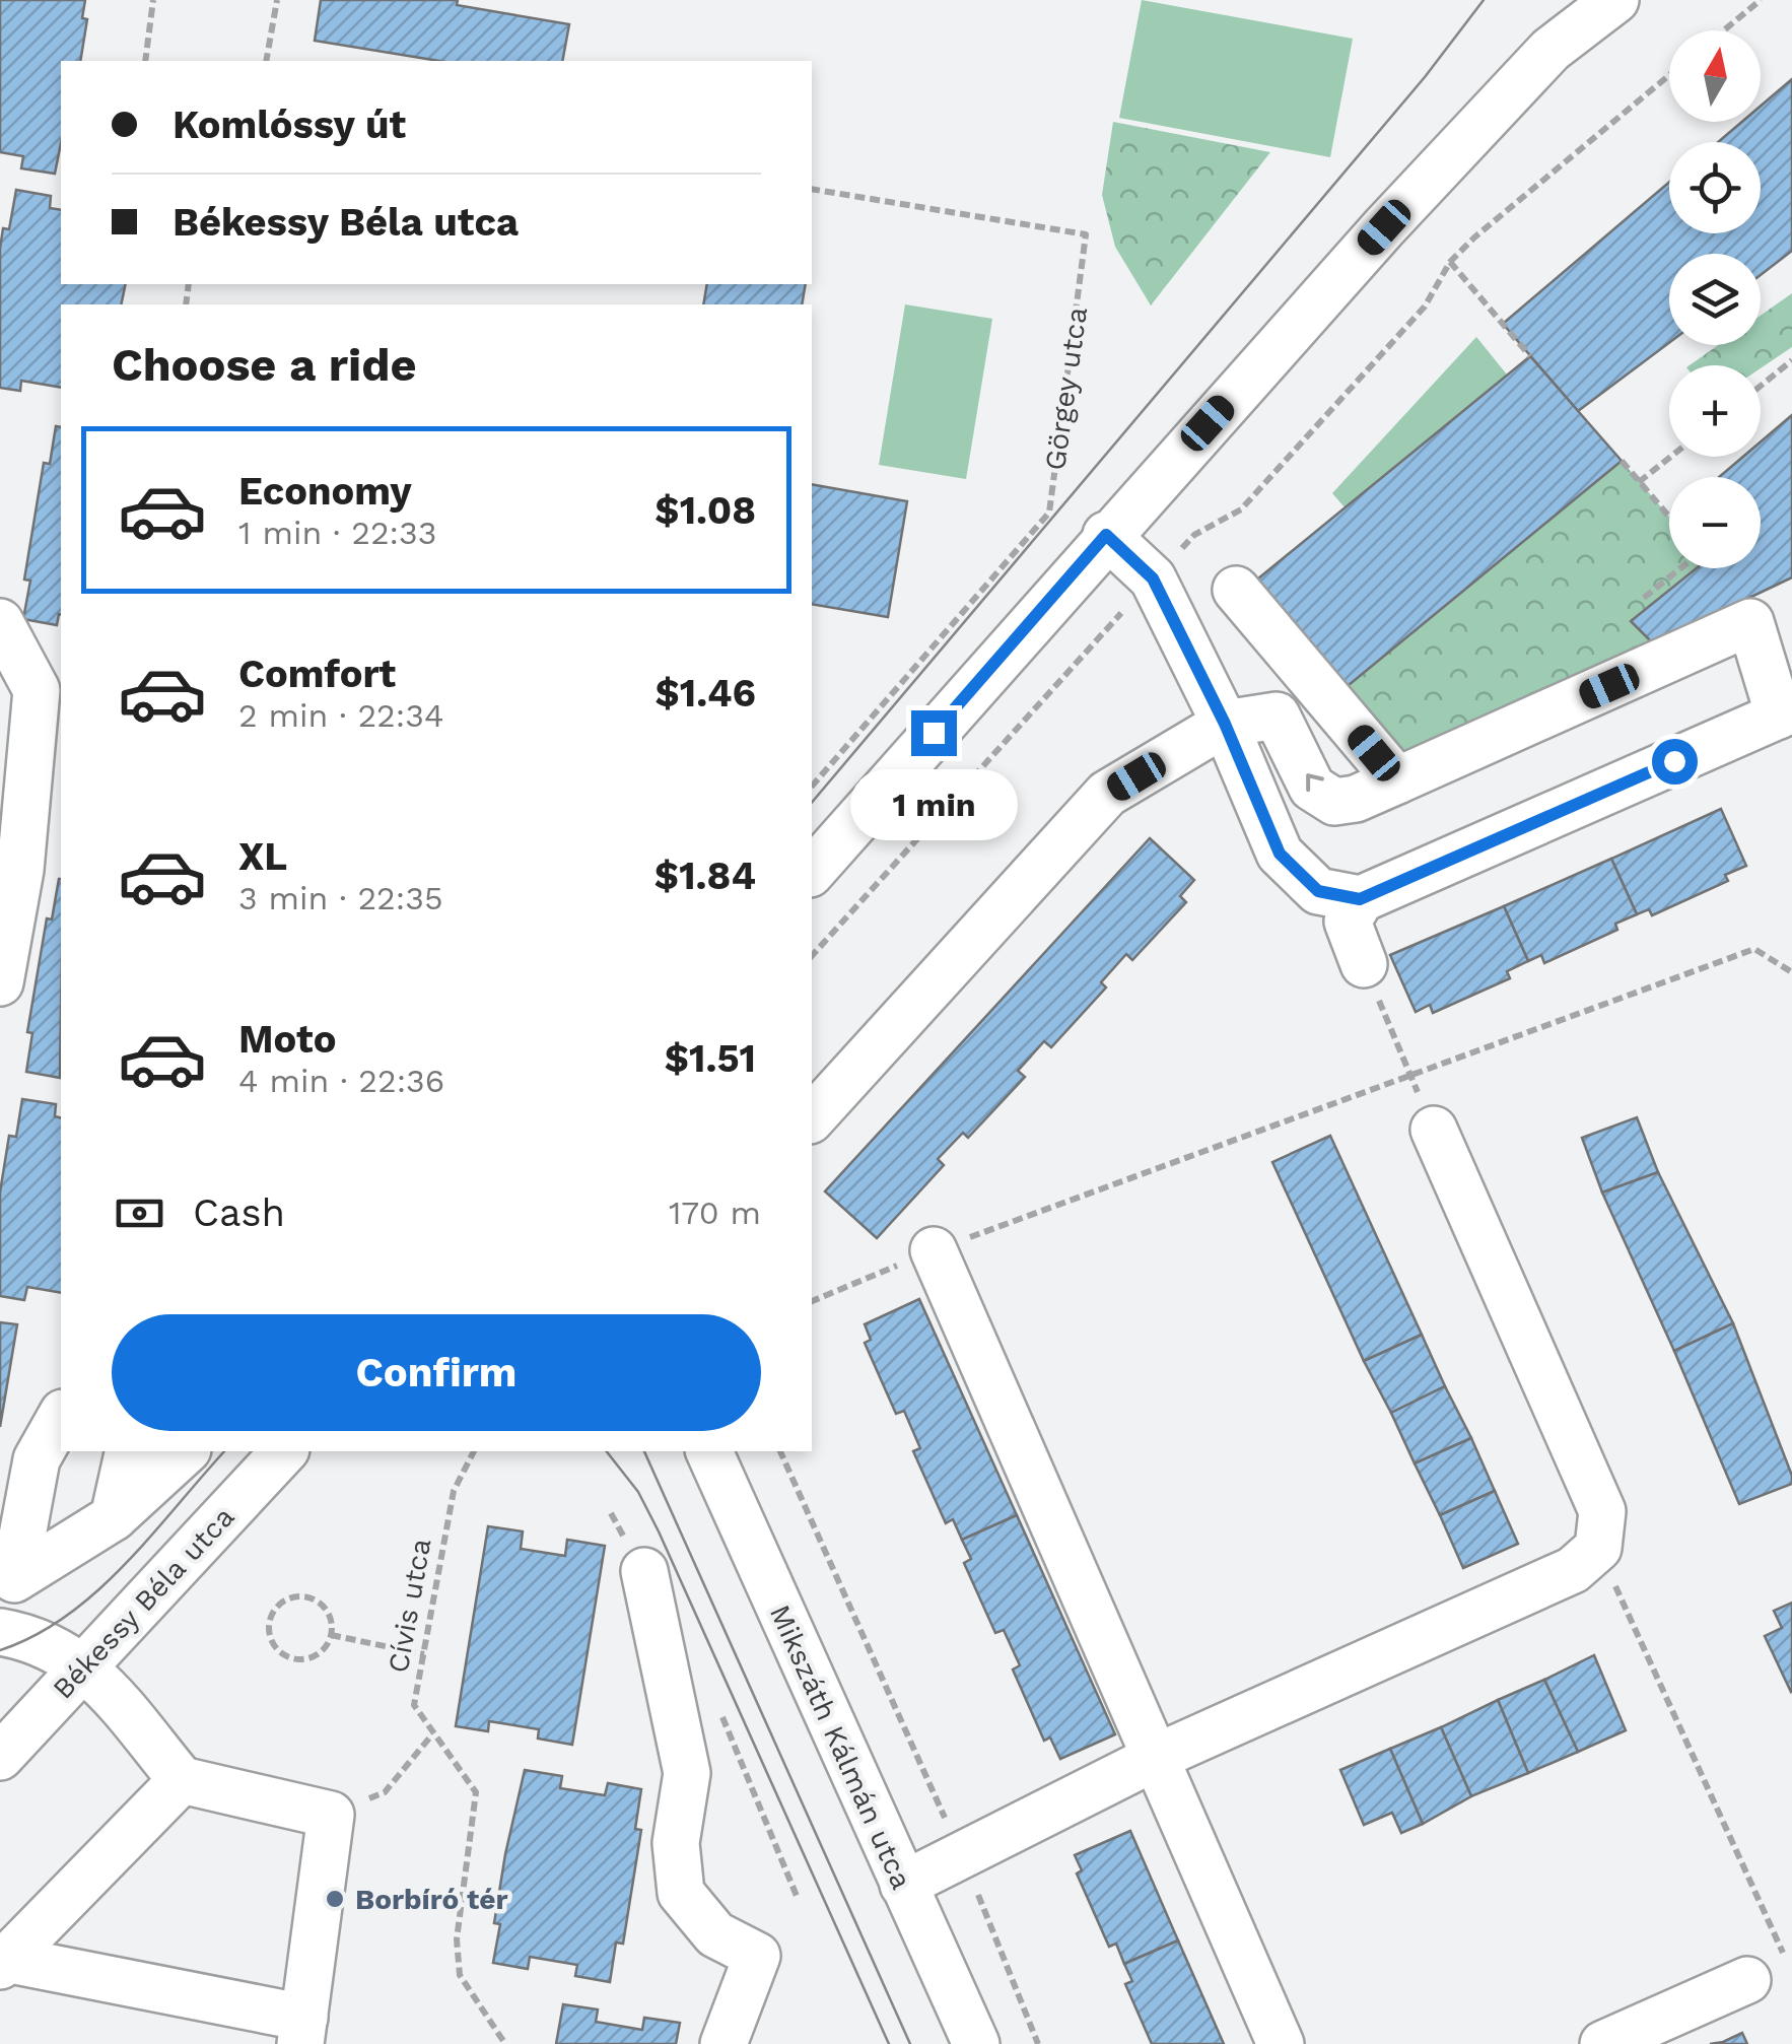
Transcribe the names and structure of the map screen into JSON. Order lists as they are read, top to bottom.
{
  "streets": {
    "street": ["Békessy Béla utca", "Mikszáth Kálmán utca"],
    "path": ["Görgey utca", "Cívis utca"]
  },
  "places": ["Borbíró tér"],
  "north": "top",
  "page": {
    "map_buttons": ["+", "−"],
    "banner": ["Komlóssy út", "Békessy Béla utca"],
    "heading": "Choose a ride",
    "list": [
      {
        "name": "Economy",
        "note": "1 min · 22:33",
        "value": "$1.08"
      },
      {
        "name": "Comfort",
        "note": "2 min · 22:34",
        "value": "$1.46"
      },
      {
        "name": "XL",
        "note": "3 min · 22:35",
        "value": "$1.84"
      },
      {
        "name": "Moto",
        "note": "4 min · 22:36",
        "value": "$1.51"
      }
    ],
    "bubble": "1 min",
    "pay": ["Cash", "170 m"],
    "buttons": "Confirm"
  }
}
